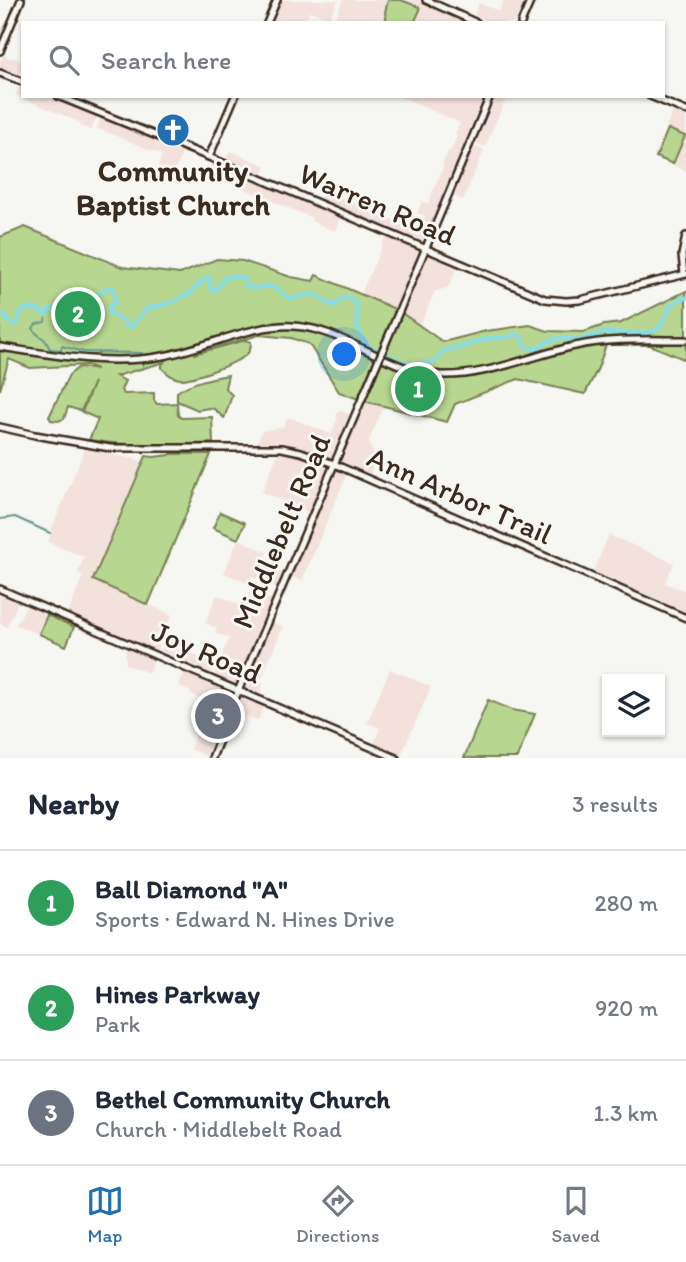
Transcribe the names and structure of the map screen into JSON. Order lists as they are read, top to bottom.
{
  "streets": {
    "street": [
      "Warren Road",
      "Ann Arbor Trail",
      "Middlebelt Road",
      "Joy Road"
    ]
  },
  "crossings": [
    ["Warren Road", "Middlebelt Road"],
    ["Ann Arbor Trail", "Middlebelt Road"],
    ["Middlebelt Road", "Joy Road"]
  ],
  "places": {
    "church": ["Community Baptist Church"]
  },
  "page": {
    "search": "Search here",
    "pins": ["2", "1", "3"],
    "heading": ["Nearby", "3 results"],
    "list": [
      {
        "mark": "1",
        "name": "Ball Diamond \"A\"",
        "note": "Sports · Edward N. Hines Drive",
        "value": "280 m"
      },
      {
        "mark": "2",
        "name": "Hines Parkway",
        "note": "Park",
        "value": "920 m"
      },
      {
        "mark": "3",
        "name": "Bethel Community Church",
        "note": "Church · Middlebelt Road",
        "value": "1.3 km"
      }
    ],
    "nav": ["Map", "Directions", "Saved"]
  }
}
